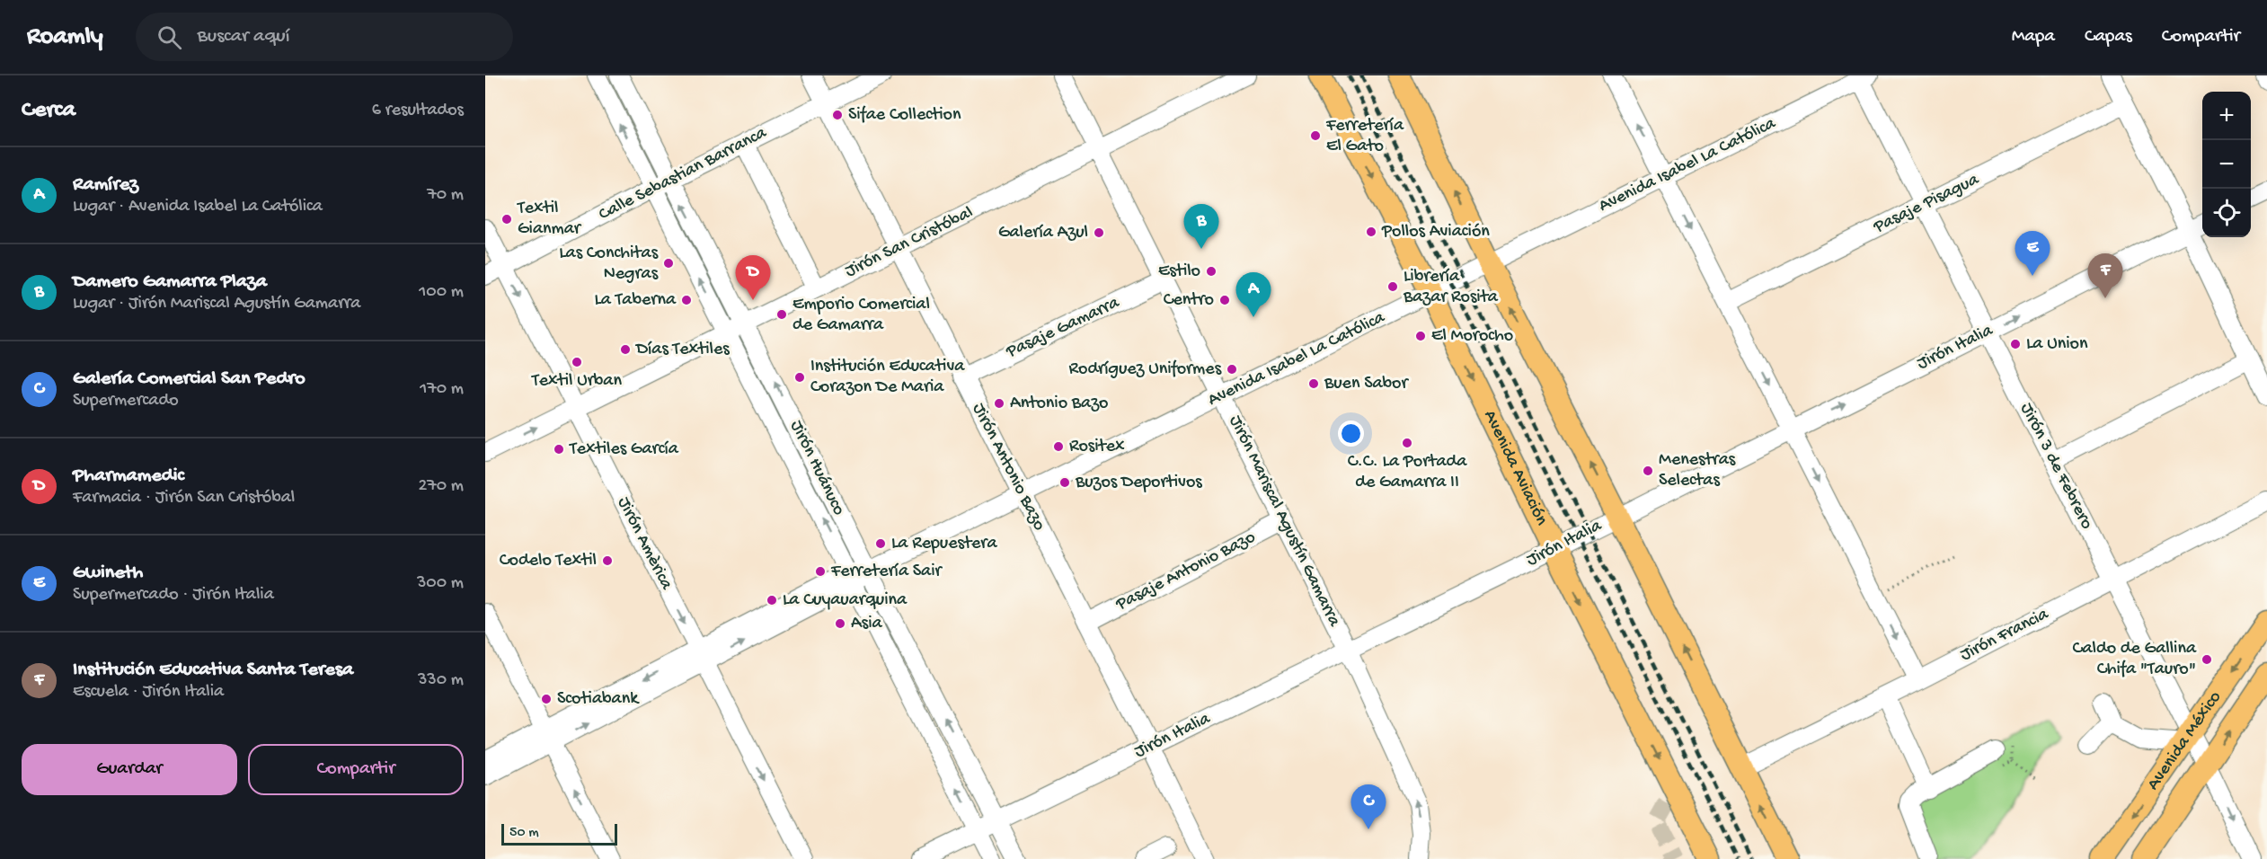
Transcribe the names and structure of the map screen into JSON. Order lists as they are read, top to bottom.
{
  "streets": {
    "main road": ["Avenida Aviación", "Avenida México"],
    "street": [
      "Avenida Isabel La Católica",
      "Calle Sebastian Barranca",
      "Pasaje Pisagua",
      "Jirón San Cristóbal",
      "Pasaje Gamarra",
      "Jirón Italia",
      "Jirón 3 de Febrero",
      "Jirón Antonio Bazo",
      "Jirón Huánuco",
      "Jirón Mariscal Agustín Gamarra",
      "Jirón Amèrica",
      "Pasaje Antonio Bazo",
      "Jirón Francia"
    ]
  },
  "crossings": [
    ["Avenida Isabel La Católica", "Jirón 3 de Febrero"],
    ["Avenida Isabel La Católica", "Jirón Antonio Bazo"],
    ["Avenida Isabel La Católica", "Avenida Aviación"],
    ["Avenida Isabel La Católica", "Jirón Huánuco"],
    ["Avenida Isabel La Católica", "Jirón Mariscal Agustín Gamarra"],
    ["Avenida Isabel La Católica", "Jirón Amèrica"],
    ["Calle Sebastian Barranca", "Jirón Antonio Bazo"],
    ["Calle Sebastian Barranca", "Jirón Huánuco"],
    ["Calle Sebastian Barranca", "Jirón Amèrica"],
    ["Pasaje Pisagua", "Jirón 3 de Febrero"],
    ["Jirón San Cristóbal", "Jirón Antonio Bazo"],
    ["Jirón San Cristóbal", "Jirón Huánuco"],
    ["Jirón San Cristóbal", "Jirón Mariscal Agustín Gamarra"],
    ["Jirón San Cristóbal", "Jirón Amèrica"],
    ["Pasaje Gamarra", "Jirón Antonio Bazo"],
    ["Pasaje Gamarra", "Jirón Mariscal Agustín Gamarra"],
    ["Jirón Italia", "Jirón 3 de Febrero"],
    ["Jirón Italia", "Jirón Antonio Bazo"],
    ["Jirón Italia", "Avenida Aviación"],
    ["Jirón Italia", "Jirón Huánuco"],
    ["Jirón Italia", "Jirón Mariscal Agustín Gamarra"],
    ["Jirón 3 de Febrero", "Jirón Francia"],
    ["Jirón 3 de Febrero", "Avenida México"],
    ["Jirón Antonio Bazo", "Pasaje Antonio Bazo"],
    ["Jirón Mariscal Agustín Gamarra", "Pasaje Antonio Bazo"]
  ],
  "one_way": ["Jirón Huánuco", "Jirón Amèrica"],
  "places": [
    "Sifae Collection",
    "Ferretería El Gato",
    "Textil Gianmar",
    "Pollos Aviación",
    "Galería Azul",
    "Las Conchitas Negras",
    "Estilo",
    "Librería Bazar Rosita",
    "La Taberna",
    "Centro",
    "Emporio Comercial de Gamarra",
    "El Morocho",
    "La Union",
    "Días Textiles",
    "Textil Urban",
    "Rodríguez Uniformes",
    "Institución Educativa Corazon De Maria",
    "Buen Sabor",
    "Antonio Bazo",
    "C.C. La Portada de Gamarra II",
    "Rositex",
    "Textiles García",
    "Menestras Selectas",
    "Buzos Deportivos",
    "La Repuestera",
    "Codelo Textil",
    "Ferretería Sair",
    "La Cuyauarquina",
    "Asia",
    "Caldo de Gallina Chifa \"Tauro\"",
    "Scotiabank"
  ],
  "scale_bar": "50 m",
  "page": {
    "header": "Roamly",
    "search": "Buscar aquí",
    "nav": ["Mapa", "Capas", "Compartir"],
    "heading": ["Cerca", "6 resultados"],
    "map_buttons": ["+", "−"],
    "list": [
      {
        "mark": "A",
        "name": "Ramírez",
        "note": "Lugar · Avenida Isabel La Católica",
        "value": "70 m"
      },
      {
        "mark": "B",
        "name": "Damero Gamarra Plaza",
        "note": "Lugar · Jirón Mariscal Agustín Gamarra",
        "value": "100 m"
      },
      {
        "mark": "C",
        "name": "Galería Comercial San Pedro",
        "note": "Supermercado",
        "value": "170 m"
      },
      {
        "mark": "D",
        "name": "Pharmamedic",
        "note": "Farmacia · Jirón San Cristóbal",
        "value": "270 m"
      },
      {
        "mark": "E",
        "name": "Gwineth",
        "note": "Supermercado · Jirón Italia",
        "value": "300 m"
      },
      {
        "mark": "F",
        "name": "Institución Educativa Santa Teresa",
        "note": "Escuela · Jirón Italia",
        "value": "330 m"
      }
    ],
    "pins": [
      "B",
      "E",
      "F",
      "D",
      "A",
      "C"
    ],
    "buttons": ["Guardar", "Compartir"],
    "scale": "50 m"
  }
}
